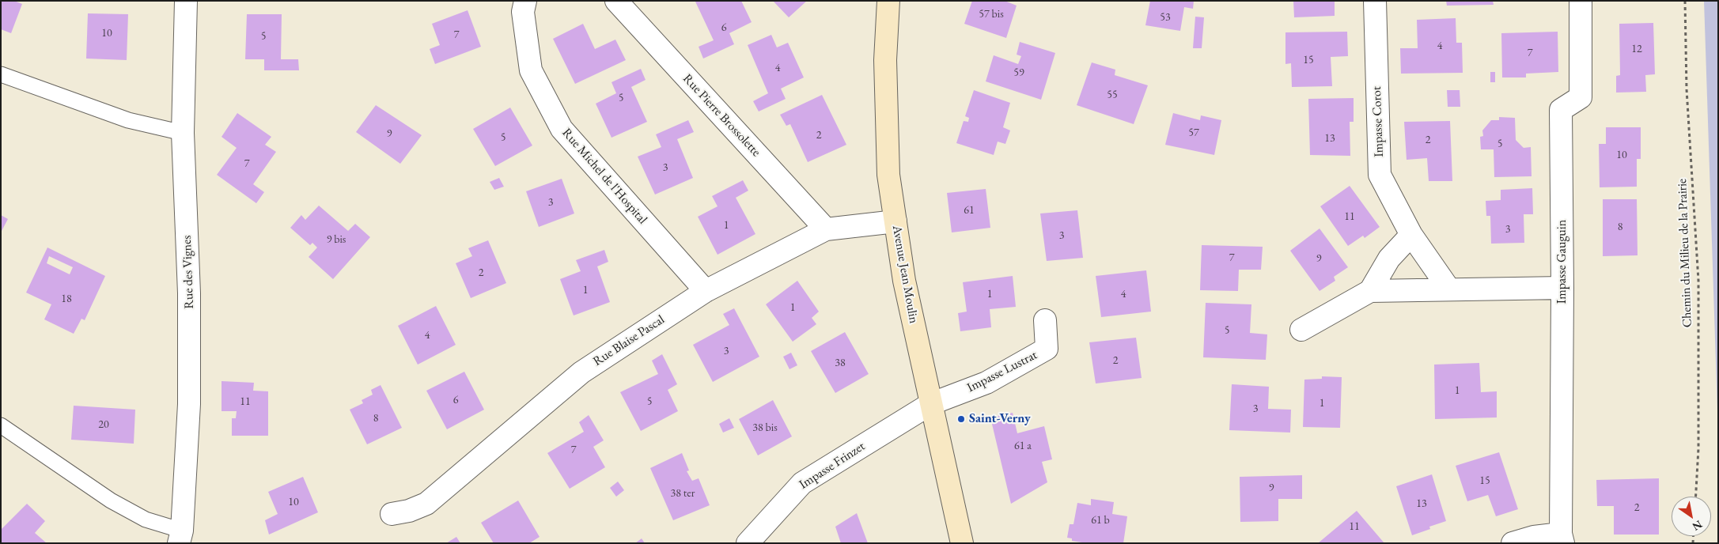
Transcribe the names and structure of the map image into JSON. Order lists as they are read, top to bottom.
{
  "streets": {
    "main road": ["Avenue Jean Moulin"],
    "street": [
      "Rue Pierre Brossolette",
      "Impasse Corot",
      "Rue Michel de l'Hospital",
      "Impasse Gauguin",
      "Rue des Vignes",
      "Rue Blaise Pascal",
      "Impasse Lustrat",
      "Impasse Frinzet"
    ],
    "path": ["Chemin du Milieu de la Prairie"]
  },
  "crossings": [
    ["Rue Pierre Brossolette", "Rue Blaise Pascal"],
    ["Rue Michel de l'Hospital", "Rue Blaise Pascal"],
    ["Avenue Jean Moulin", "Rue Blaise Pascal"],
    ["Avenue Jean Moulin", "Impasse Lustrat"],
    ["Avenue Jean Moulin", "Impasse Frinzet"],
    ["Impasse Lustrat", "Impasse Frinzet"]
  ],
  "places": ["Saint-Verny"],
  "house_numbers": [
    "57 bis",
    "53",
    "6",
    "10",
    "7",
    "5",
    "4",
    "12",
    "7",
    "15",
    "4",
    "59",
    "55",
    "5",
    "57",
    "9",
    "2",
    "5",
    "13",
    "2",
    "5",
    "10",
    "7",
    "3",
    "3",
    "61",
    "11",
    "1",
    "8",
    "3",
    "3",
    "9 bis",
    "7",
    "9",
    "2",
    "1",
    "1",
    "4",
    "18",
    "1",
    "5",
    "4",
    "3",
    "2",
    "38",
    "1",
    "6",
    "11",
    "5",
    "1",
    "3",
    "8",
    "20",
    "38 bis",
    "61 a",
    "7",
    "15",
    "9",
    "38 ter",
    "10",
    "13",
    "2",
    "61 b",
    "11"
  ],
  "north": "bottom right"
}
